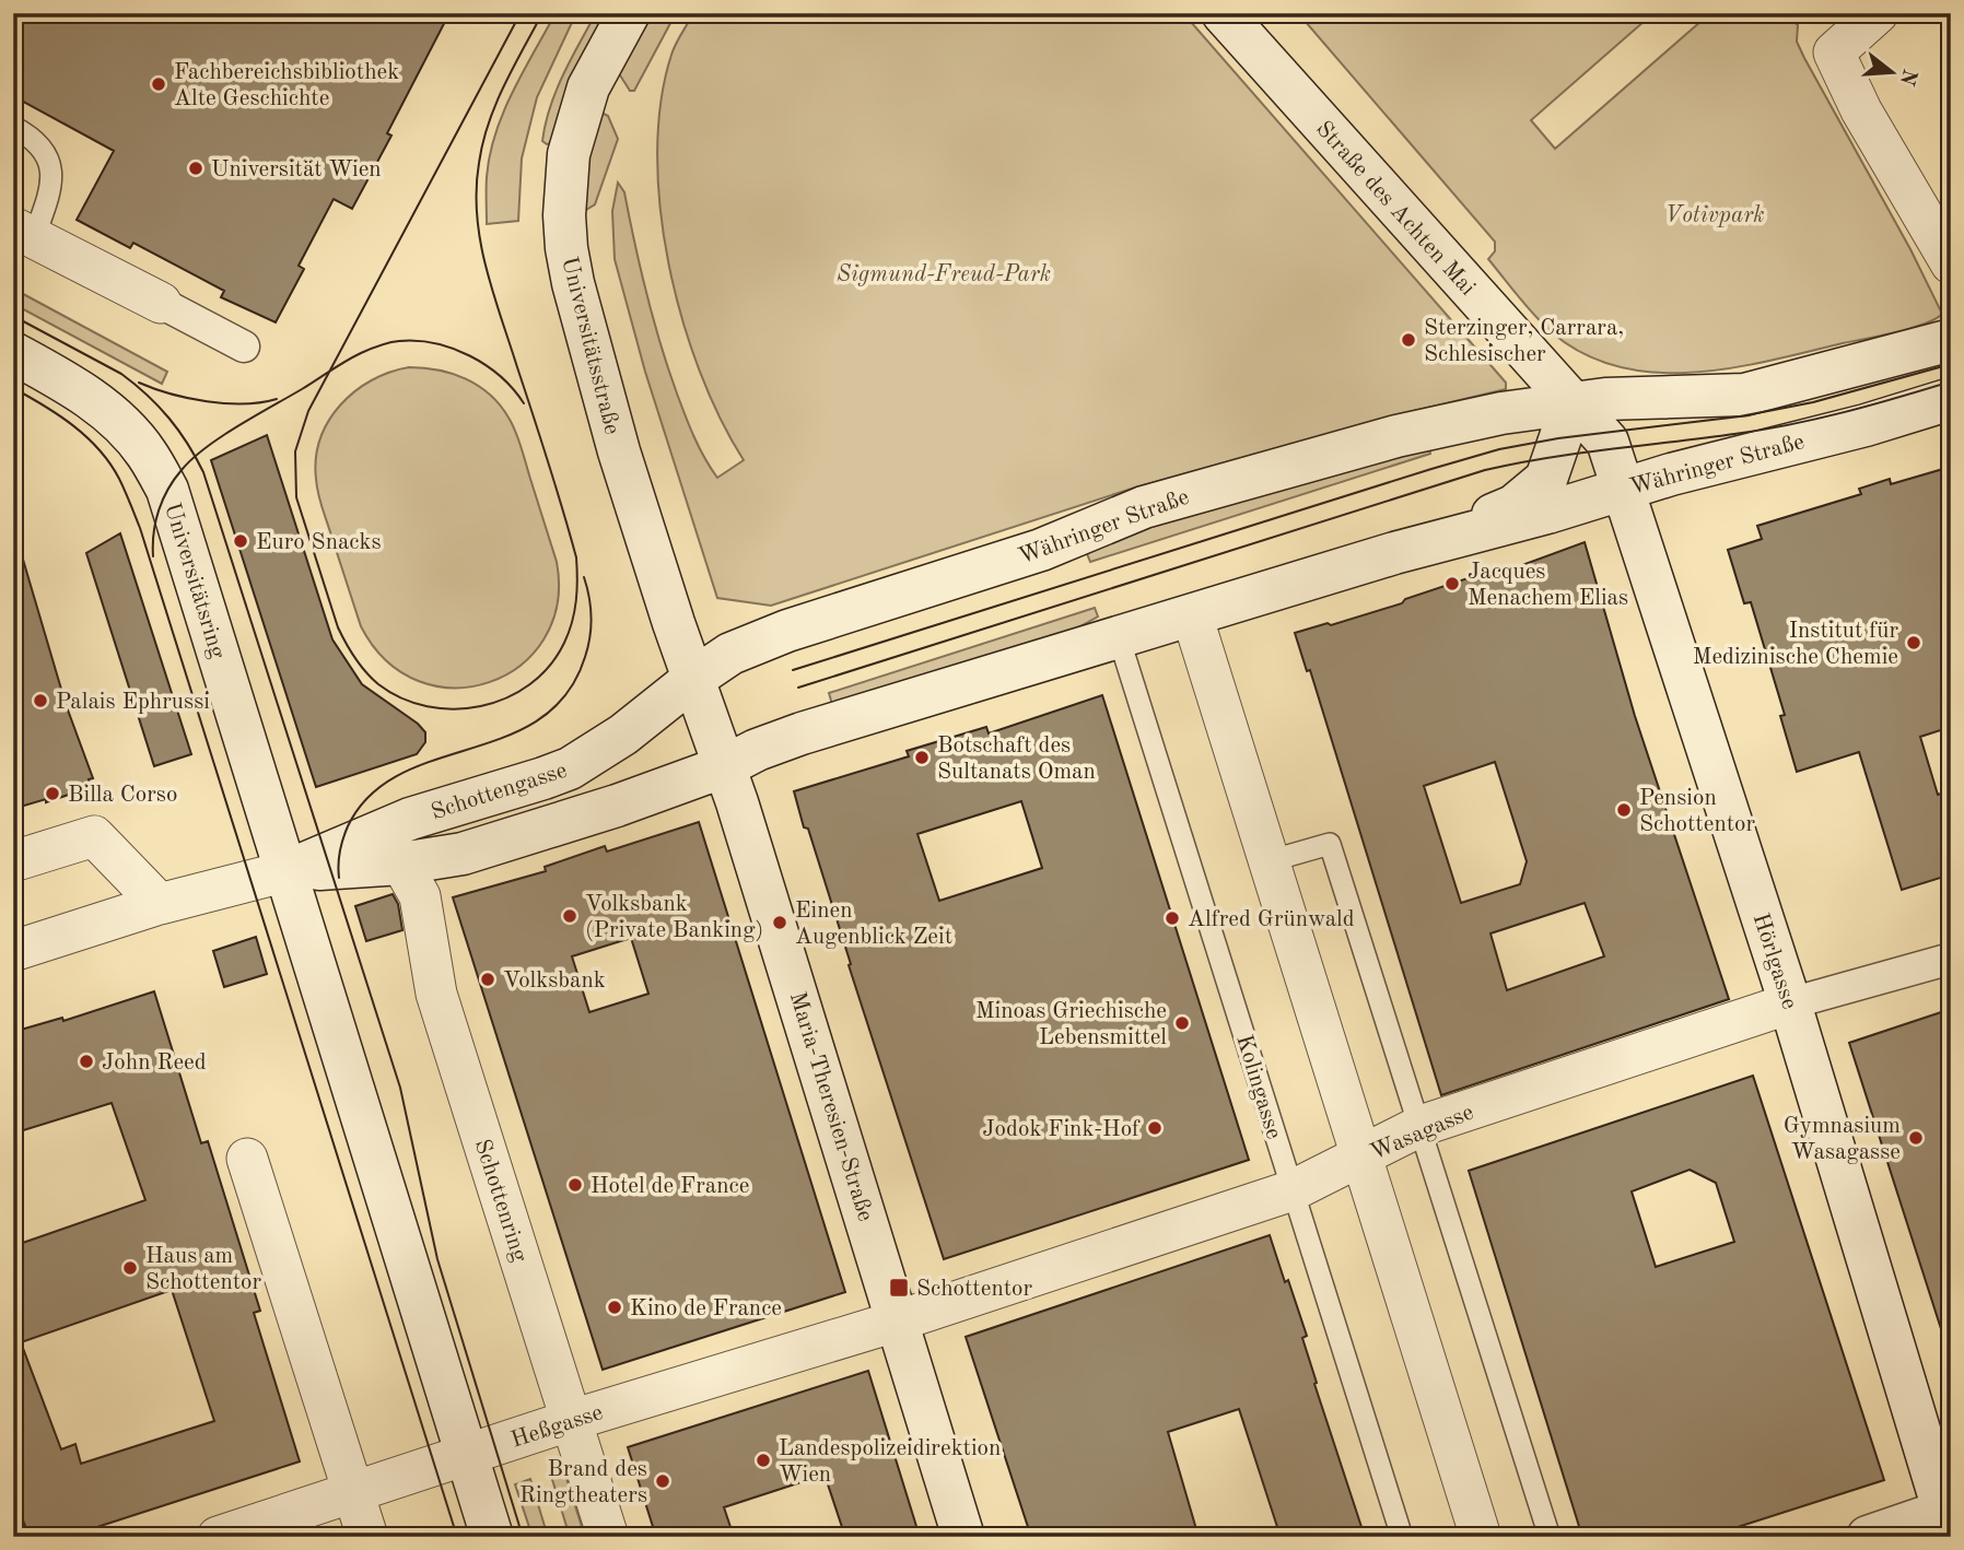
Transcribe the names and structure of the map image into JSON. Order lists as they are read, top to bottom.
{
  "streets": {
    "main road": [
      "Straße des Achten Mai",
      "Universitätsstraße",
      "Währinger Straße",
      "Universitätsring",
      "Schottengasse",
      "Hörlgasse",
      "Maria-Theresien-Straße"
    ],
    "street": ["Wasagasse", "Schottenring", "Heßgasse"],
    "lane": ["Kolingasse"]
  },
  "crossings": [
    ["Straße des Achten Mai", "Währinger Straße"],
    ["Straße des Achten Mai", "Hörlgasse"],
    ["Universitätsstraße", "Währinger Straße"],
    ["Universitätsstraße", "Schottengasse"],
    ["Universitätsstraße", "Maria-Theresien-Straße"],
    ["Währinger Straße", "Schottengasse"],
    ["Währinger Straße", "Hörlgasse"],
    ["Währinger Straße", "Kolingasse"],
    ["Währinger Straße", "Maria-Theresien-Straße"],
    ["Universitätsring", "Schottengasse"],
    ["Schottengasse", "Maria-Theresien-Straße"],
    ["Schottengasse", "Schottenring"],
    ["Hörlgasse", "Wasagasse"],
    ["Kolingasse", "Wasagasse"],
    ["Maria-Theresien-Straße", "Wasagasse"],
    ["Maria-Theresien-Straße", "Heßgasse"],
    ["Wasagasse", "Heßgasse"],
    ["Schottenring", "Heßgasse"]
  ],
  "parks": ["Votivpark", "Sigmund-Freud-Park"],
  "places": {
    "other": [
      "Fachbereichsbibliothek Alte Geschichte",
      "Universität Wien",
      "Sterzinger, Carrara, Schlesischer",
      "Euro Snacks",
      "Jacques Menachem Elias",
      "Institut für Medizinische Chemie",
      "Palais Ephrussi",
      "Botschaft des Sultanats Oman",
      "Billa Corso",
      "Pension Schottentor",
      "Volksbank (Private Banking)",
      "Alfred Grünwald",
      "Einen Augenblick Zeit",
      "Volksbank",
      "Minoas Griechische Lebensmittel",
      "John Reed",
      "Jodok Fink-Hof",
      "Gymnasium Wasagasse",
      "Hotel de France",
      "Haus am Schottentor",
      "Kino de France",
      "Landespolizeidirektion Wien",
      "Brand des Ringtheaters"
    ],
    "transit": ["Schottentor"]
  },
  "north": "right"
}
